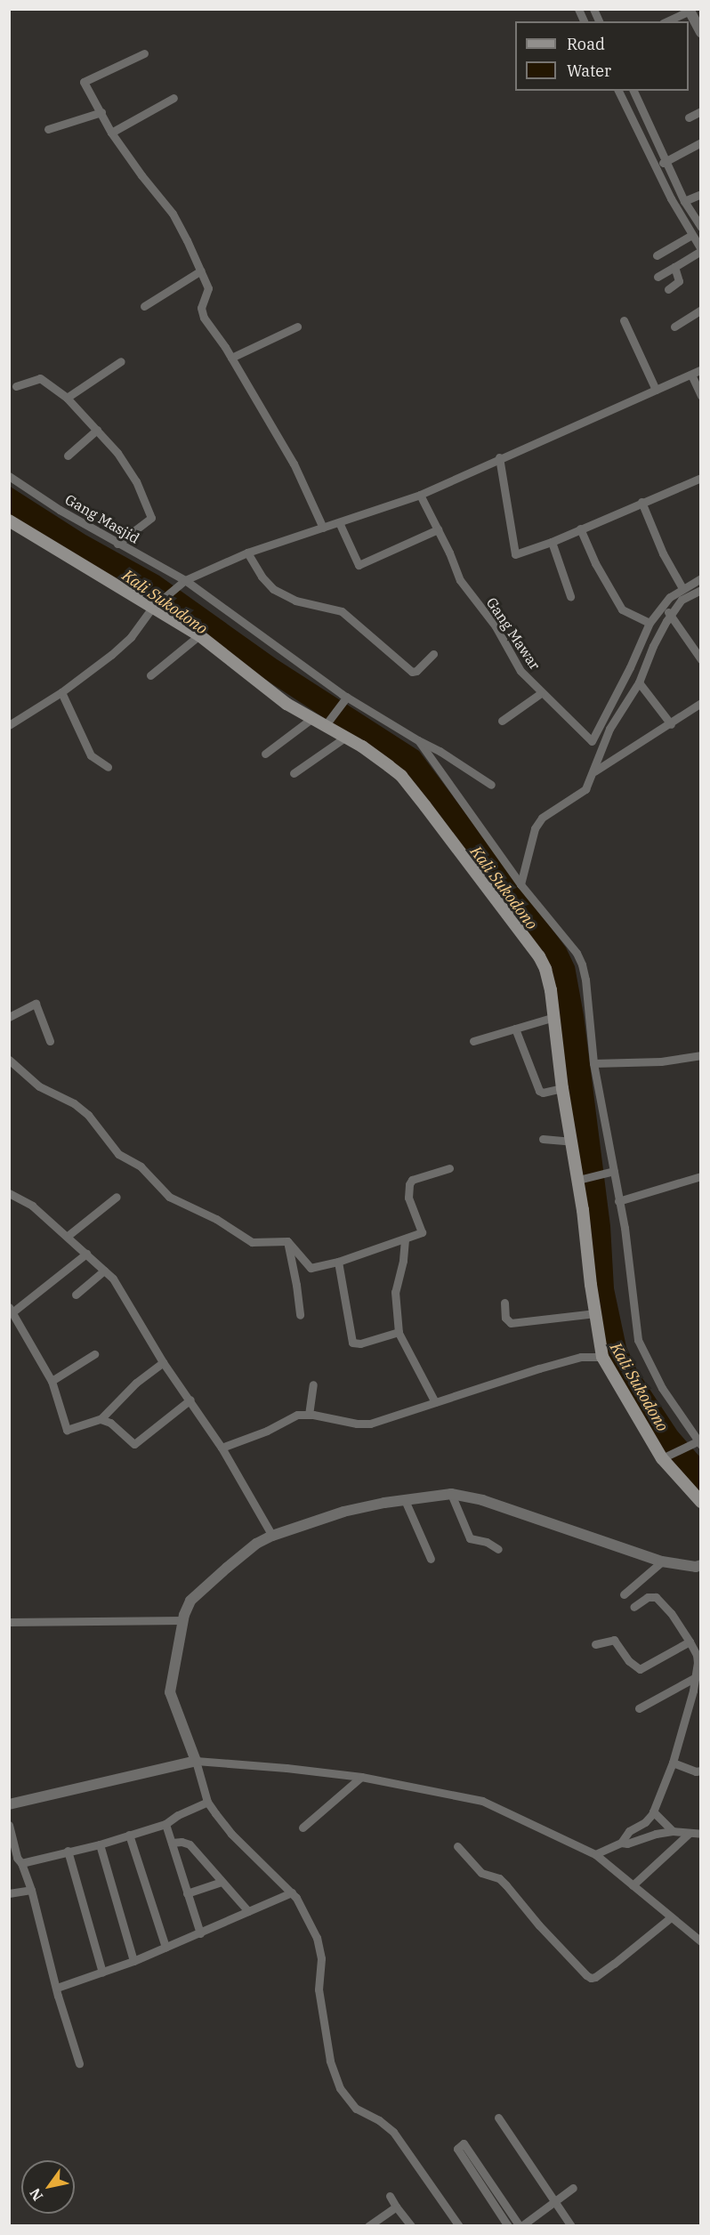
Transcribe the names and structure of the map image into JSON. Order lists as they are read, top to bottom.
{
  "streets": {
    "street": ["Gang Masjid", "Gang Mawar"]
  },
  "water": ["Kali Sukodono"],
  "legend": ["Road", "Water"],
  "north": "bottom left"
}
